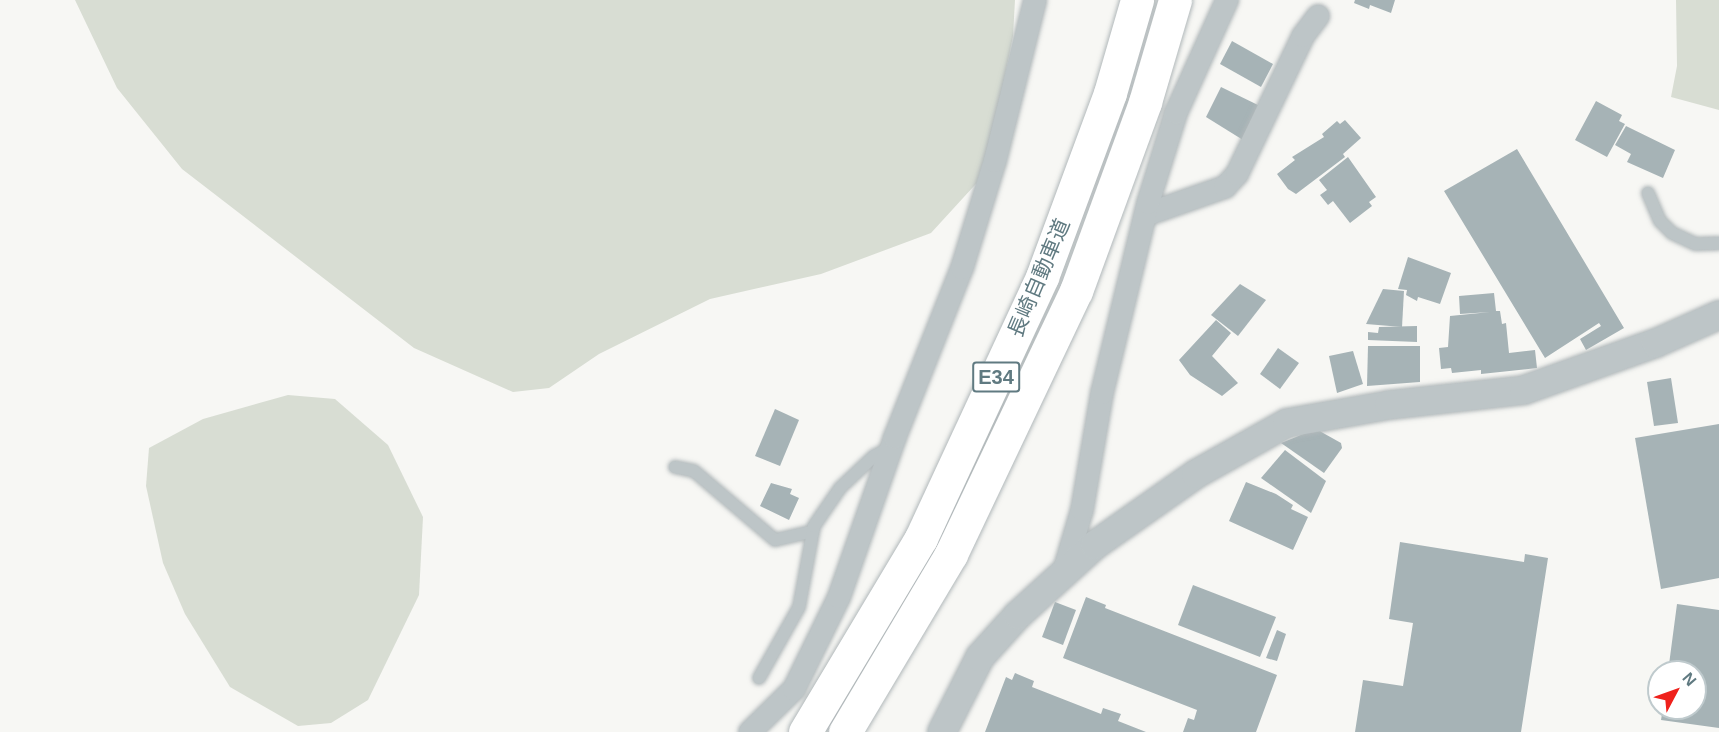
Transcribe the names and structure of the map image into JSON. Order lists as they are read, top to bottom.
{
  "streets": {
    "highway": ["長崎自動車道", "E34"]
  },
  "north": "top right"
}
